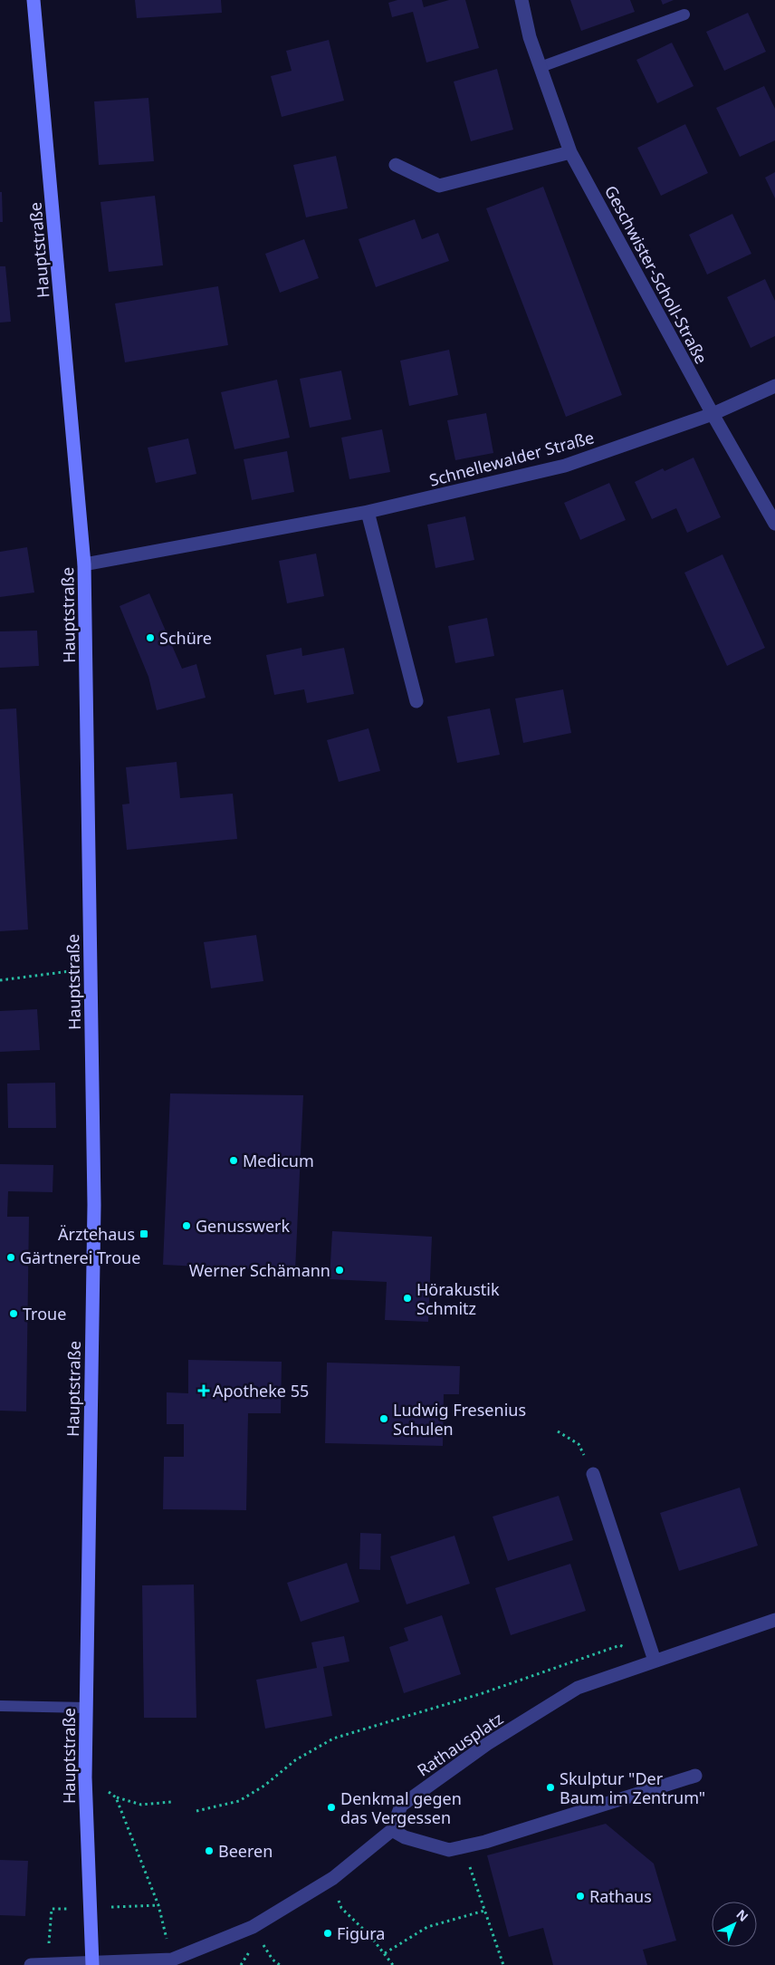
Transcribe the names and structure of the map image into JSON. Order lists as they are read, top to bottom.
{
  "streets": {
    "main road": ["Hauptstraße"],
    "street": ["Geschwister-Scholl-Straße", "Schnellewalder Straße", "Rathausplatz"]
  },
  "crossings": [
    ["Hauptstraße", "Schnellewalder Straße"],
    ["Geschwister-Scholl-Straße", "Schnellewalder Straße"]
  ],
  "places": {
    "other": [
      "Schüre",
      "Medicum",
      "Genusswerk",
      "Gärtnerei Troue",
      "Werner Schämann",
      "Hörakustik Schmitz",
      "Troue",
      "Ludwig Fresenius Schulen",
      "Skulptur \"Der Baum im Zentrum\"",
      "Denkmal gegen das Vergessen",
      "Beeren",
      "Rathaus",
      "Figura"
    ],
    "transit": ["Ärztehaus"],
    "health": ["Apotheke 55"]
  },
  "north": "top right"
}
